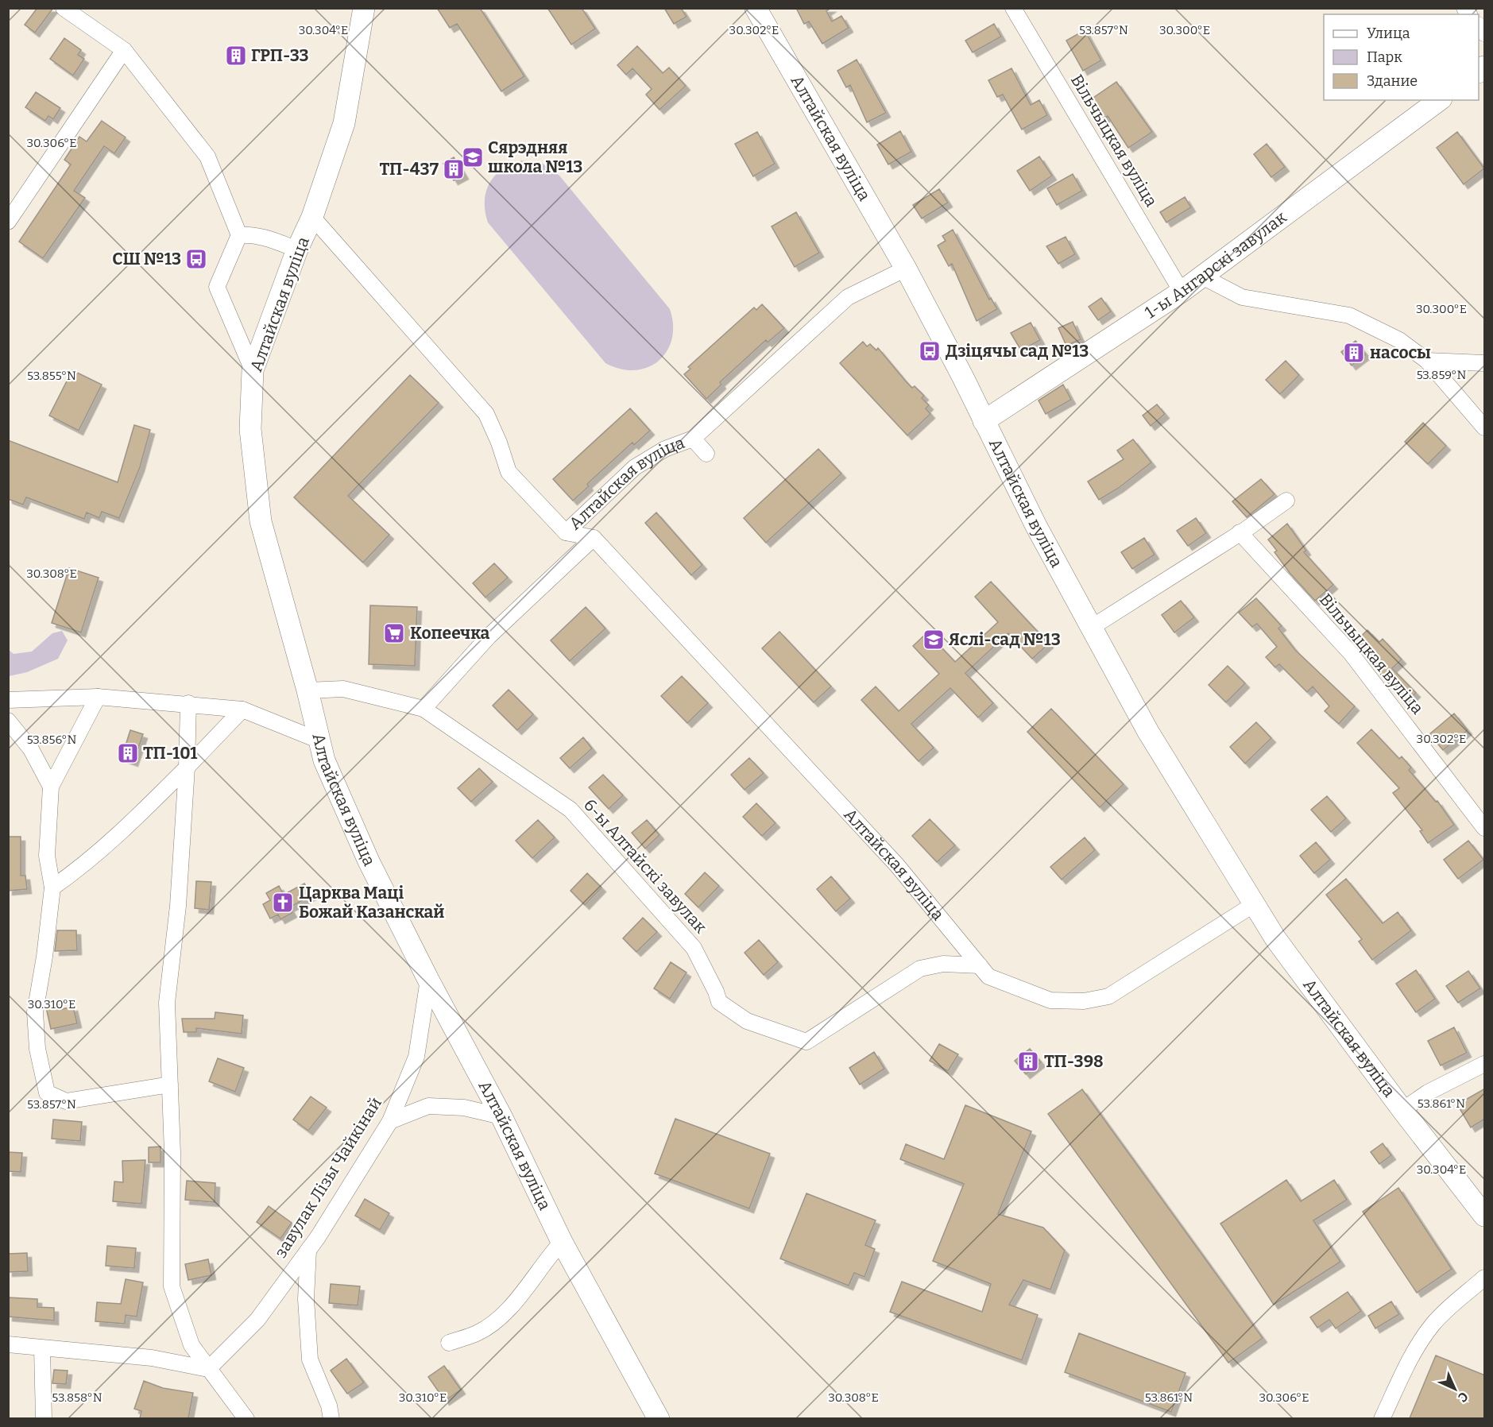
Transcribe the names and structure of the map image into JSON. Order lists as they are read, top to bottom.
{
  "streets": {
    "main road": ["Алтайская вуліца", "1-ы Ангарскі завулак"],
    "street": ["Вільчыцкая вуліца", "6-ы Алтайскі завулак", "завулак Лізы Чайкінай"]
  },
  "crossings": [
    ["Алтайская вуліца", "1-ы Ангарскі завулак"],
    ["Алтайская вуліца", "6-ы Алтайскі завулак"],
    ["Алтайская вуліца", "завулак Лізы Чайкінай"],
    ["Вільчыцкая вуліца", "1-ы Ангарскі завулак"]
  ],
  "places": {
    "building": [
      "ГРП-33",
      "ТП-437",
      "насосы",
      "ТП-101",
      "ТП-398"
    ],
    "school or university": ["Сярэдняя школа №13", "Яслі-сад №13"],
    "bus stop": ["СШ №13", "Дзіцячы сад №13"],
    "supermarket": ["Копеечка"],
    "church": ["Царква Маці Божай Казанскай"]
  },
  "legend": ["Улица", "Парк", "Здание"],
  "north": "bottom right",
  "coordinates": [
    "30.304°E",
    "30.302°E",
    "53.857°N",
    "30.300°E",
    "30.306°E",
    "53.859°N",
    "53.855°N",
    "30.308°E",
    "53.856°N",
    "30.310°E",
    "53.861°N",
    "53.858°N"
  ]
}
